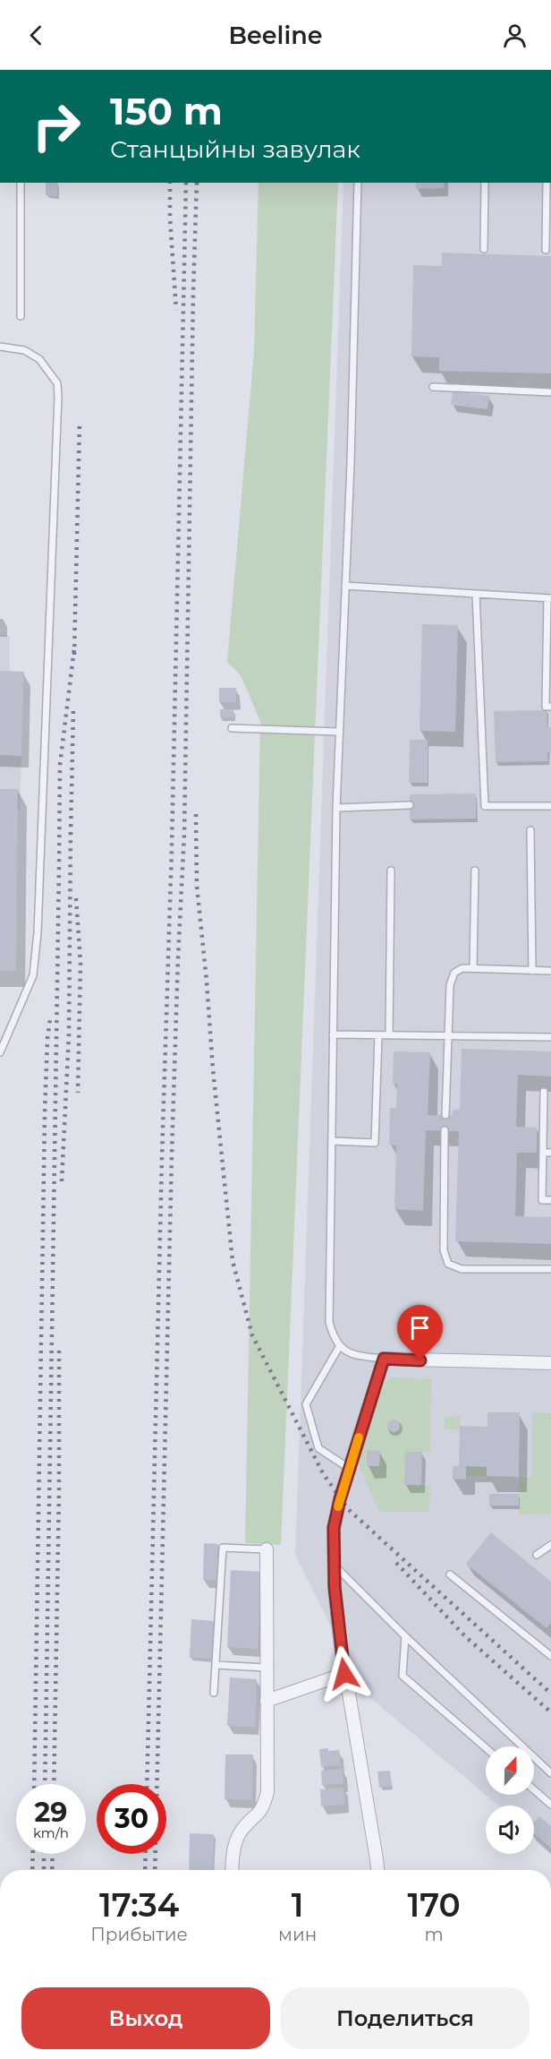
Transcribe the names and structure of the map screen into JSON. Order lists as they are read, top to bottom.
{
  "north": "top",
  "page": {
    "header": "Beeline",
    "turn": ["150 m", "Станцыйны завулак"],
    "speed": "29 km/h",
    "limit": "30",
    "eta": [
      "17:34",
      "Прибытие",
      "1",
      "мин",
      "170",
      "m"
    ],
    "buttons": ["Выход", "Поделиться"]
  }
}
